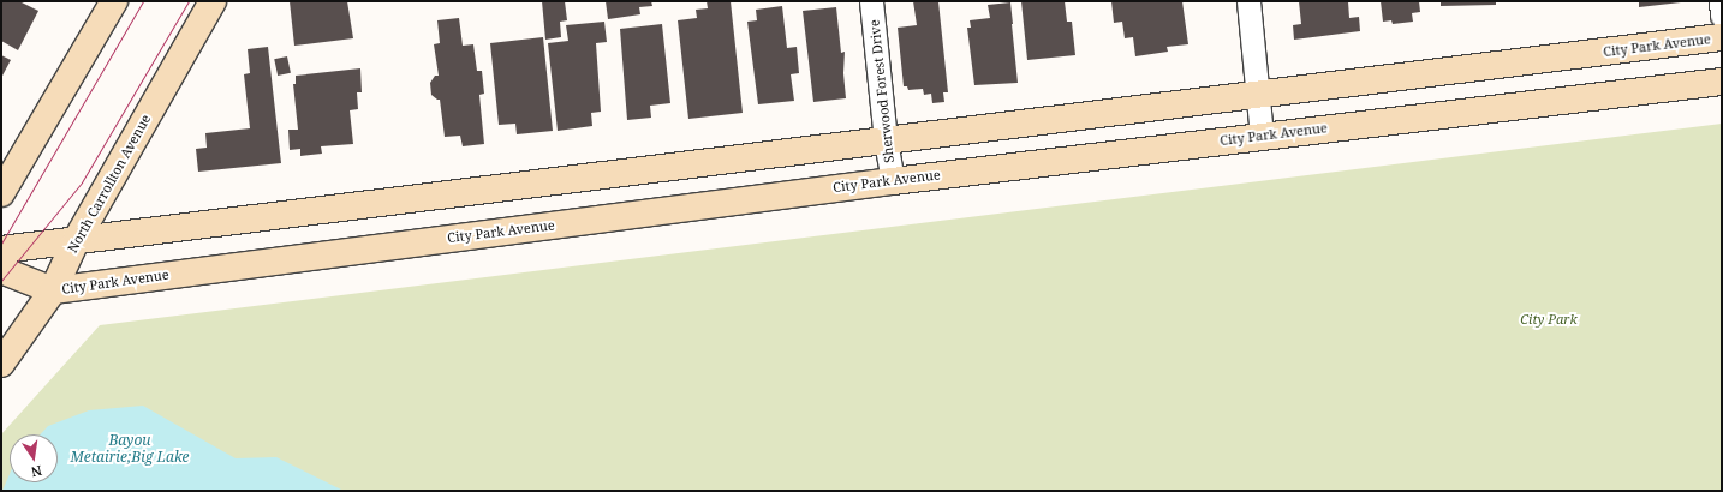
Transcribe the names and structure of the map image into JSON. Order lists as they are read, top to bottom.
{
  "streets": {
    "main road": ["City Park Avenue", "North Carrollton Avenue"],
    "street": ["Sherwood Forest Drive"]
  },
  "crossings": [
    ["City Park Avenue", "Sherwood Forest Drive"],
    ["City Park Avenue", "North Carrollton Avenue"]
  ],
  "water": ["Bayou Metairie;Big Lake"],
  "parks": ["City Park"],
  "north": "bottom"
}
